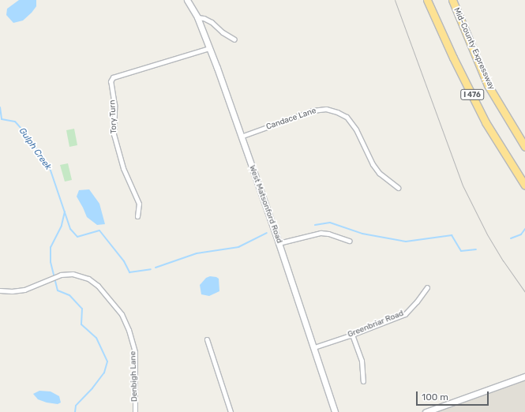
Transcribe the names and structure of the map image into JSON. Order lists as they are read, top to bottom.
{
  "streets": {
    "highway": ["Mid-County Expressway", "I 476"],
    "main road": ["West Matsonford Road"],
    "street": [
      "Tory Turn",
      "Candace Lane",
      "Greenbriar Road",
      "Denbigh Lane"
    ]
  },
  "crossings": [
    ["Tory Turn", "West Matsonford Road"],
    ["Candace Lane", "West Matsonford Road"],
    ["West Matsonford Road", "Greenbriar Road"]
  ],
  "water": ["Gulph Creek"],
  "scale_bar": "100 m"
}
